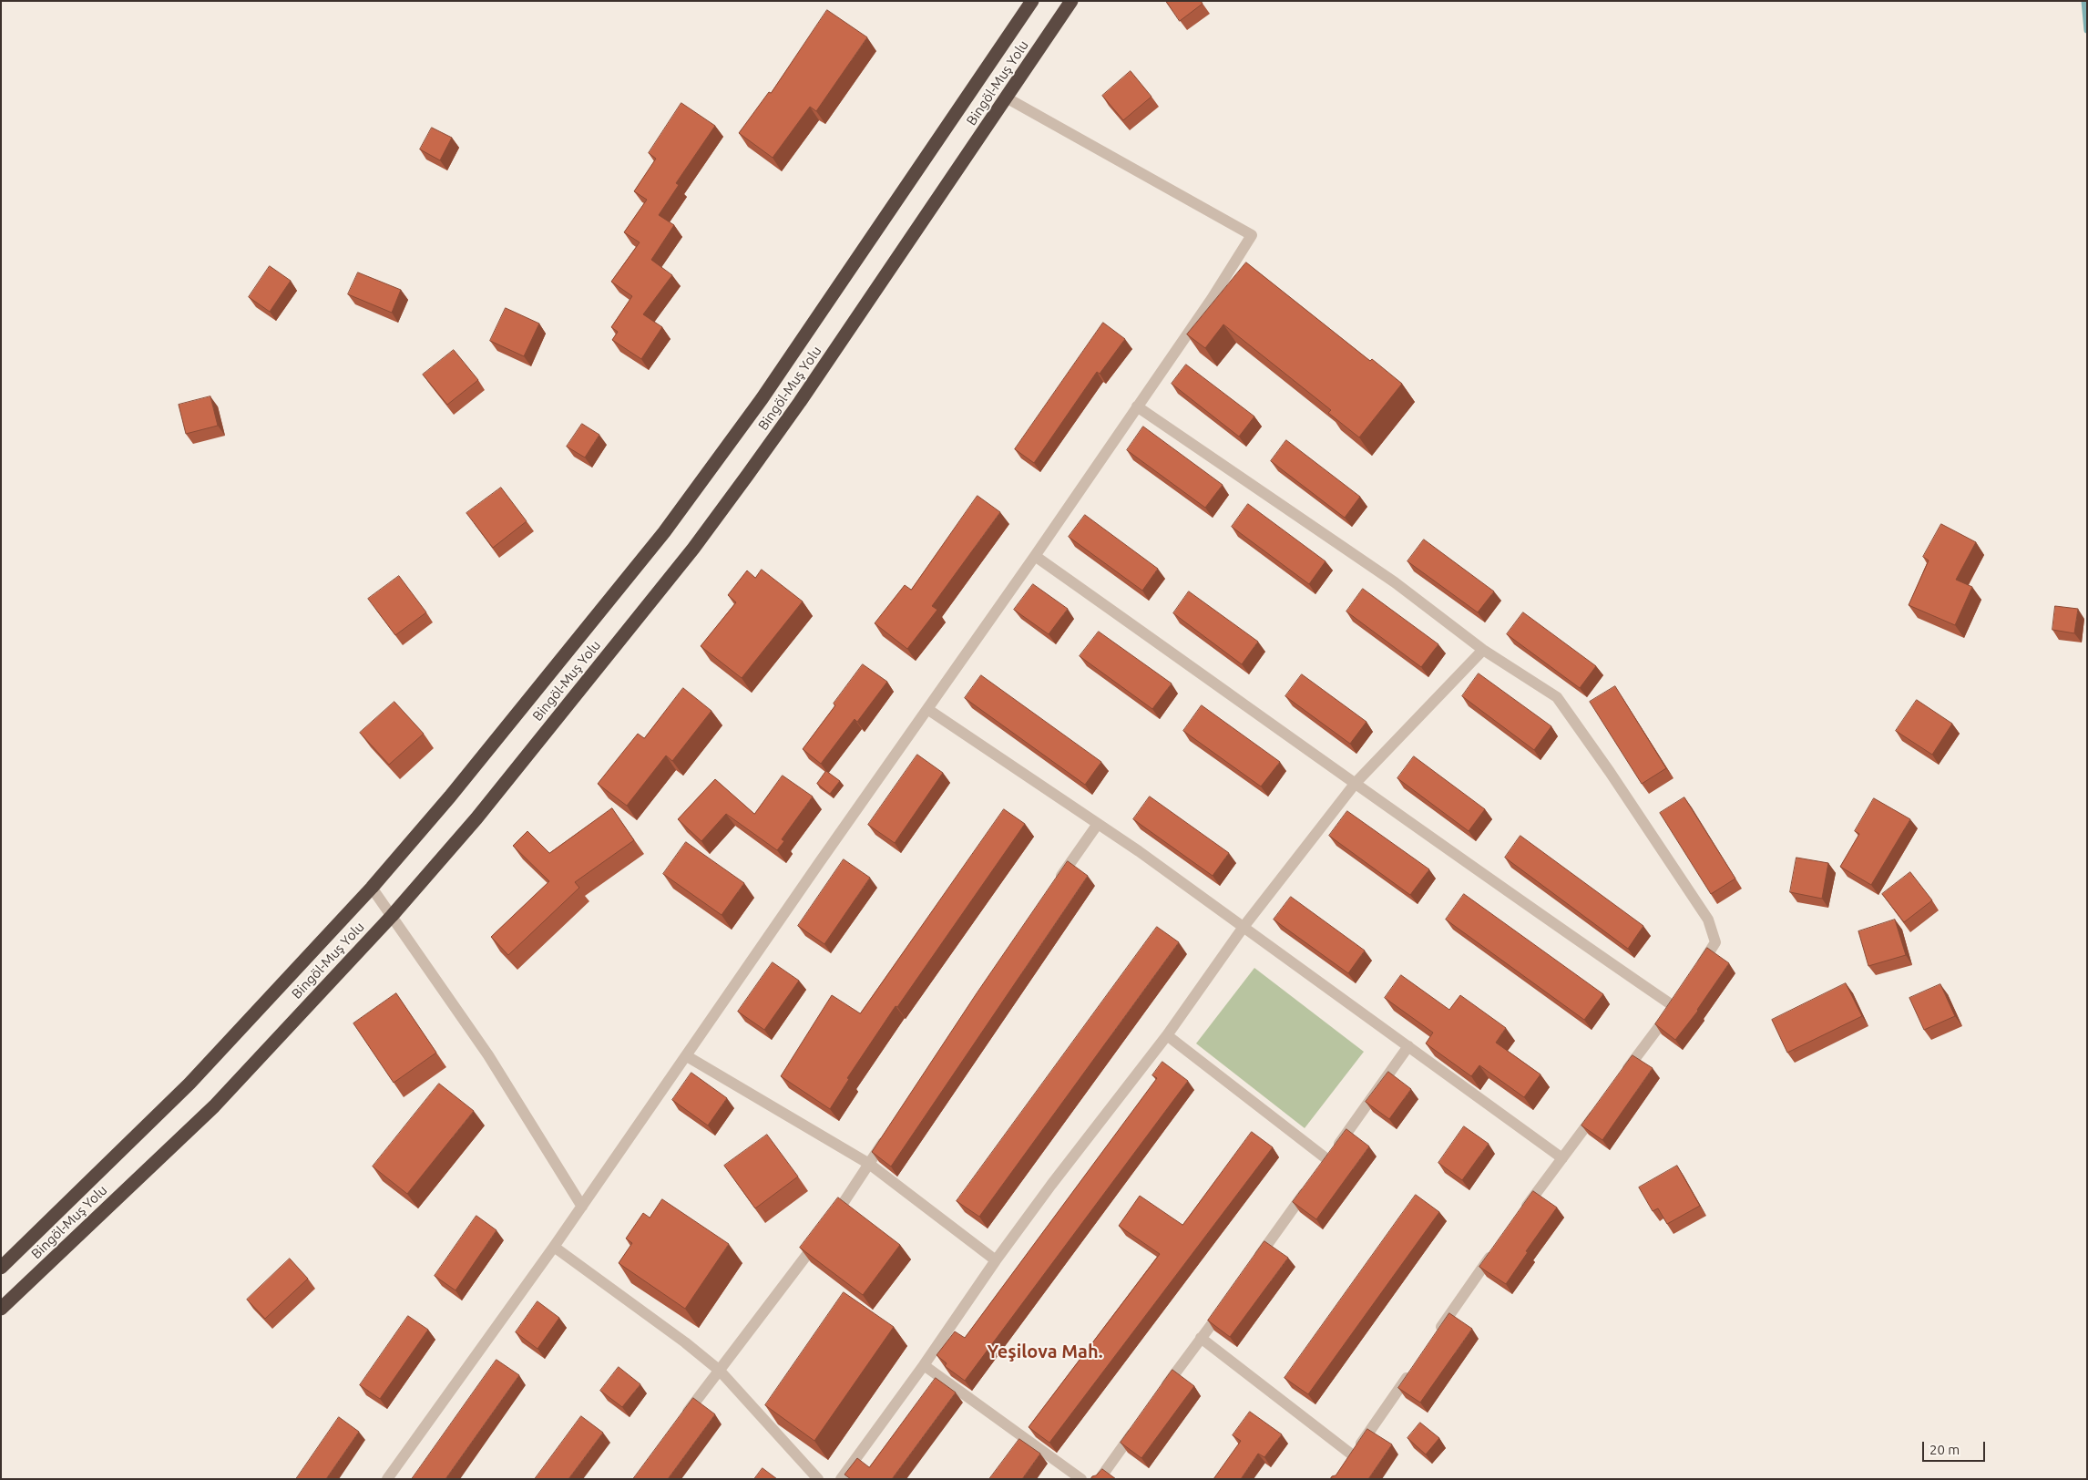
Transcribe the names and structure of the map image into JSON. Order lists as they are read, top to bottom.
{
  "streets": {
    "highway": ["Bingöl-Muş Yolu"]
  },
  "districts": ["Yeşilova Mah."],
  "scale_bar": "20 m"
}
